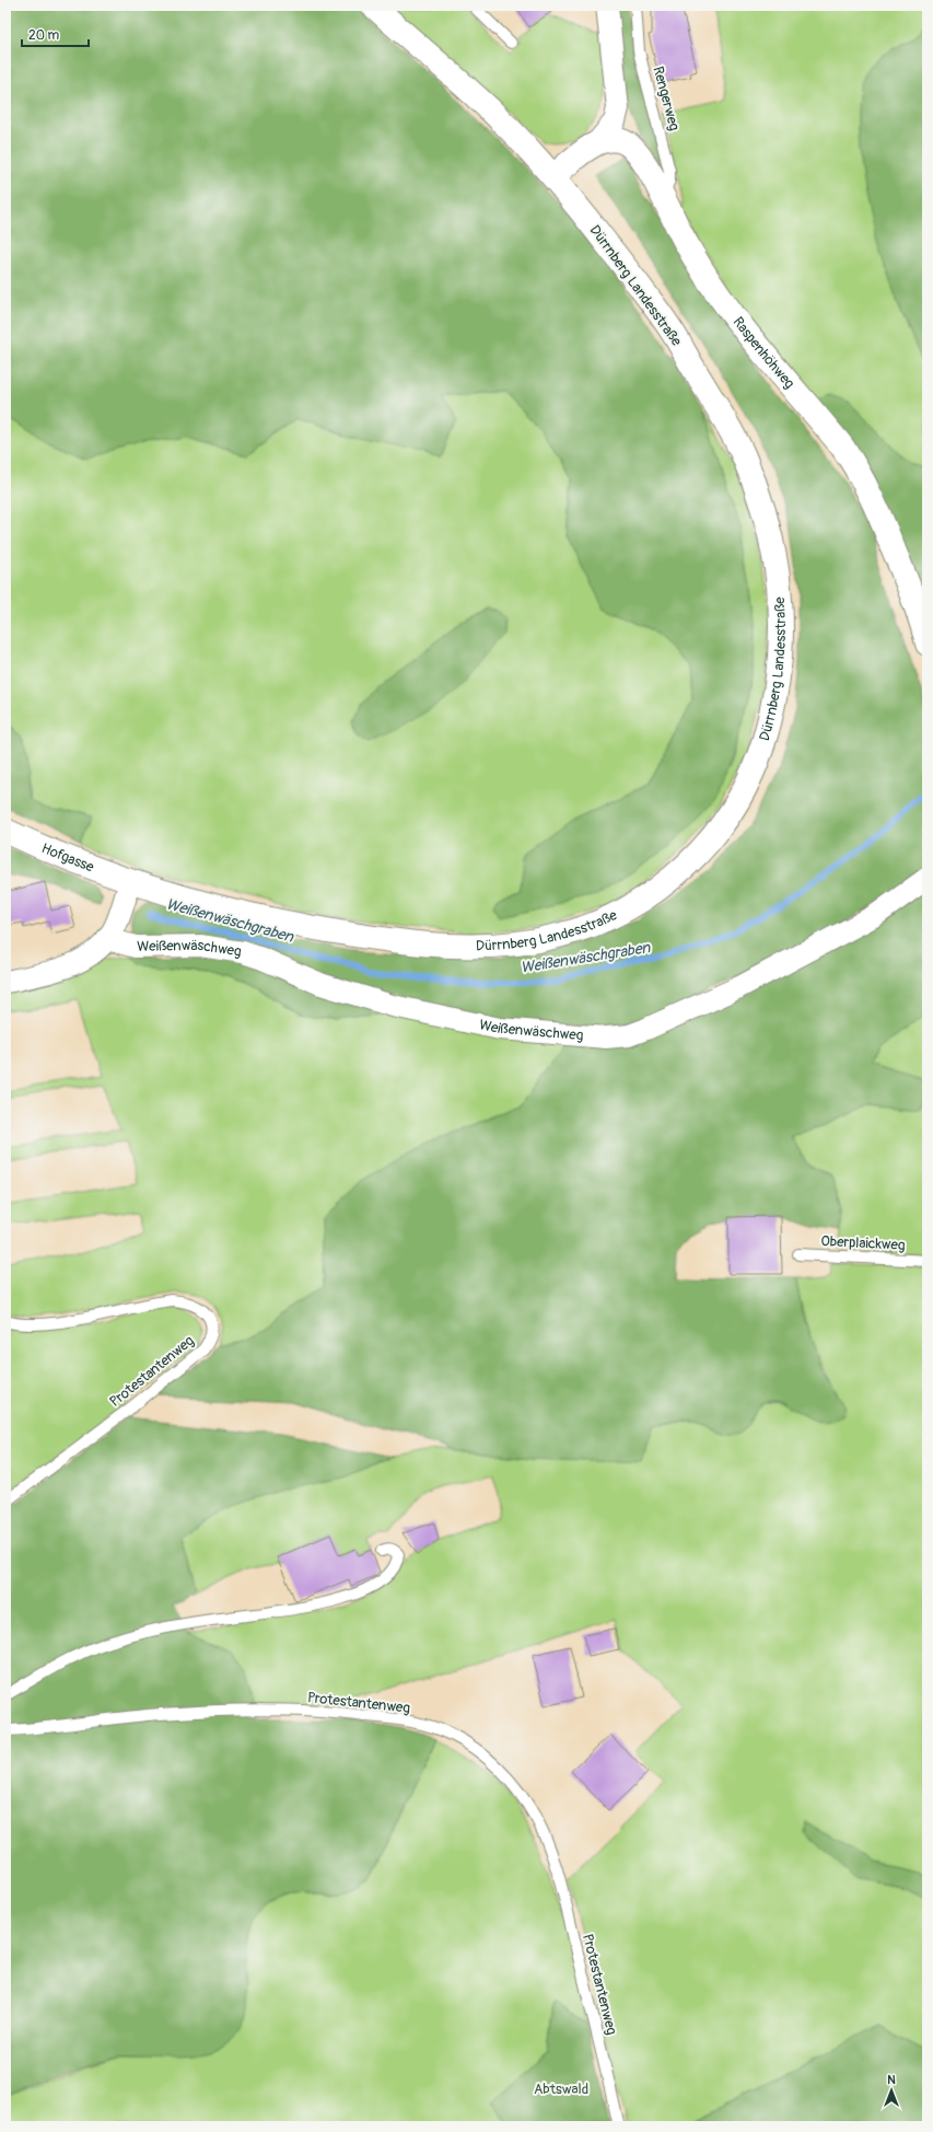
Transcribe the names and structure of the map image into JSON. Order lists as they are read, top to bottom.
{
  "streets": {
    "main road": ["Dürrnberg Landesstraße", "Raspenhöhweg", "Hofgasse"],
    "street": ["Weißenwäschweg"],
    "lane": ["Rengerweg", "Oberplaickweg", "Protestantenweg"]
  },
  "crossings": [
    ["Rengerweg", "Raspenhöhweg"],
    ["Dürrnberg Landesstraße", "Hofgasse"]
  ],
  "water": ["Weißenwäschgraben"],
  "parks": ["Abtswald"],
  "scale_bar": "20 m",
  "north": "top"
}
